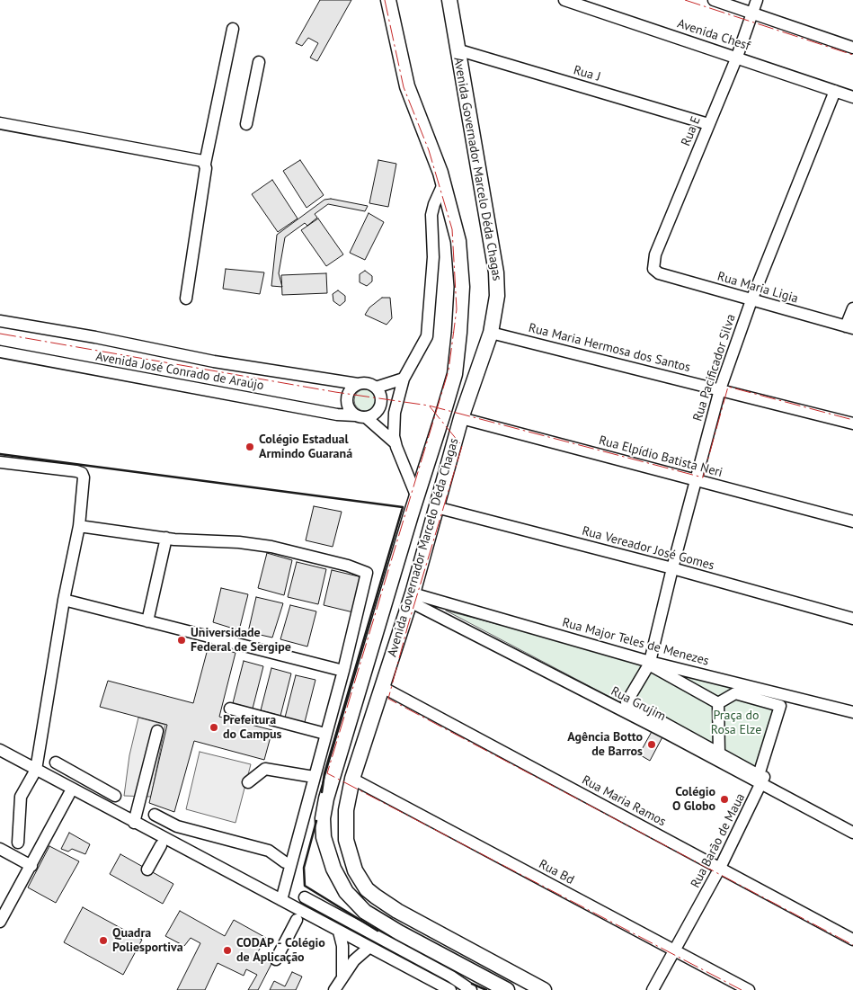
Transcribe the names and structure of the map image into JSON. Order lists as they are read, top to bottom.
{
  "streets": {
    "main road": ["Avenida Governador Marcelo Déda Chagas"],
    "street": [
      "Avenida Chesf",
      "Rua J",
      "Rua E",
      "Rua Maria Ligia",
      "Rua Maria Hermosa dos Santos",
      "Rua Pacificador Silva",
      "Avenida José Conrado de Araújo",
      "Rua Elpídio Batista Neri",
      "Rua Vereador José Gomes",
      "Rua Major Teles de Menezes",
      "Rua Grujim",
      "Rua Maria Ramos",
      "Rua Barão de Maua",
      "Rua Bd"
    ]
  },
  "crossings": [
    ["Avenida Chesf", "Rua E"],
    ["Avenida Chesf", "Rua Pacificador Silva"],
    ["Rua J", "Rua E"],
    ["Rua J", "Avenida Governador Marcelo Déda Chagas"],
    ["Rua E", "Rua Maria Ligia"],
    ["Avenida Governador Marcelo Déda Chagas", "Rua Maria Hermosa dos Santos"],
    ["Avenida Governador Marcelo Déda Chagas", "Rua Elpídio Batista Neri"],
    ["Avenida Governador Marcelo Déda Chagas", "Rua Vereador José Gomes"],
    ["Avenida Governador Marcelo Déda Chagas", "Rua Major Teles de Menezes"],
    ["Avenida Governador Marcelo Déda Chagas", "Rua Grujim"],
    ["Avenida Governador Marcelo Déda Chagas", "Rua Maria Ramos"],
    ["Avenida Governador Marcelo Déda Chagas", "Rua Bd"],
    ["Rua Maria Ligia", "Rua Pacificador Silva"],
    ["Rua Maria Hermosa dos Santos", "Rua Pacificador Silva"],
    ["Rua Pacificador Silva", "Rua Elpídio Batista Neri"],
    ["Rua Pacificador Silva", "Rua Vereador José Gomes"],
    ["Rua Pacificador Silva", "Rua Major Teles de Menezes"],
    ["Rua Major Teles de Menezes", "Rua Grujim"],
    ["Rua Major Teles de Menezes", "Rua Barão de Maua"],
    ["Rua Grujim", "Rua Barão de Maua"],
    ["Rua Maria Ramos", "Rua Barão de Maua"],
    ["Rua Barão de Maua", "Rua Bd"]
  ],
  "parks": ["Praça do Rosa Elze"],
  "places": [
    "Colégio Estadual Armindo Guaraná",
    "Universidade Federal de Sergipe",
    "Prefeitura do Campus",
    "Agência Botto de Barros",
    "Colégio O Globo",
    "Quadra Poliesportiva",
    "CODAP - Colégio de Aplicação"
  ]
}
